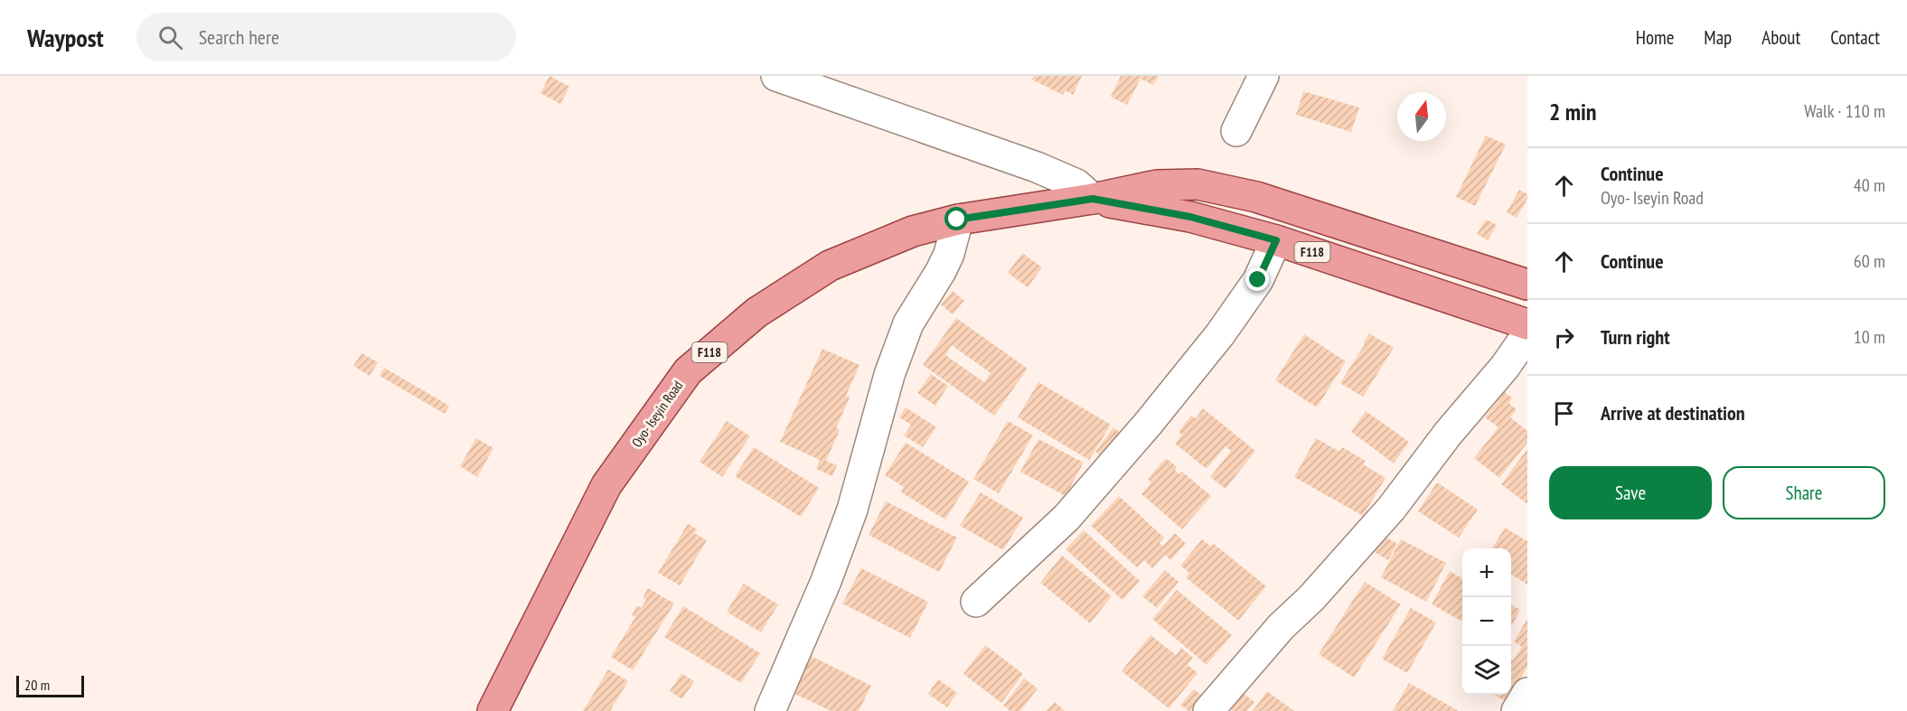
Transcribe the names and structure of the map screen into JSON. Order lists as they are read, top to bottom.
{
  "streets": {
    "main road": ["F118", "Oyo- Iseyin Road"]
  },
  "crossings": [
    ["F118", "Oyo- Iseyin Road"]
  ],
  "scale_bar": "20 m",
  "north": "top",
  "page": {
    "header": "Waypost",
    "search": "Search here",
    "nav": [
      "Home",
      "Map",
      "About",
      "Contact"
    ],
    "heading": ["2 min", "Walk · 110 m"],
    "list": [
      ["Continue", "Oyo- Iseyin Road", "40 m"],
      ["Continue", "60 m"],
      ["Turn right", "10 m"],
      "Arrive at destination"
    ],
    "buttons": ["Save", "Share"],
    "map_buttons": ["+", "−"],
    "scale": "20 m"
  }
}
